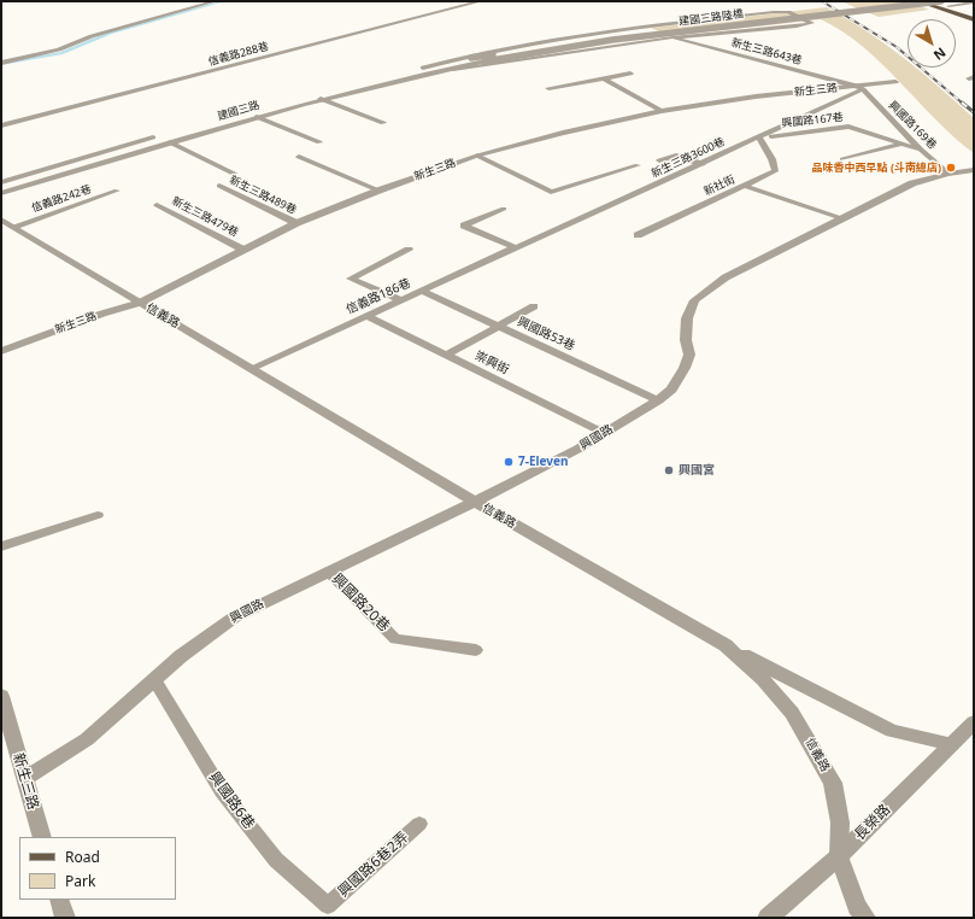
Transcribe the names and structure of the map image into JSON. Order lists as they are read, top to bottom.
{
  "streets": {
    "street": [
      "建國三路陸橋",
      "新生三路",
      "建國三路",
      "信義路",
      "興國路",
      "長榮路"
    ],
    "lane": [
      "新生三路643巷",
      "信義路288巷",
      "興國路167巷",
      "興國路169巷",
      "新生三路3600巷",
      "新社街",
      "新生三路489巷",
      "信義路242巷",
      "新生三路479巷",
      "信義路186巷",
      "興國路53巷",
      "崇興街",
      "興國路20巷",
      "興國路6巷",
      "興國路6巷2弄"
    ]
  },
  "crossings": [
    ["建國三路陸橋", "建國三路"],
    ["新生三路643巷", "新生三路"],
    ["新生三路643巷", "興國路169巷"],
    ["新生三路643巷", "新生三路3600巷"],
    ["新生三路", "興國路169巷"],
    ["新生三路", "新生三路3600巷"],
    ["新生三路", "新生三路489巷"],
    ["新生三路", "新生三路479巷"],
    ["新生三路", "信義路"],
    ["新生三路", "興國路"],
    ["興國路167巷", "興國路169巷"],
    ["興國路167巷", "新生三路3600巷"],
    ["興國路167巷", "新社街"],
    ["興國路169巷", "新生三路3600巷"],
    ["興國路169巷", "興國路"],
    ["新生三路3600巷", "新社街"],
    ["新生三路3600巷", "信義路186巷"],
    ["信義路242巷", "信義路"],
    ["信義路186巷", "信義路"],
    ["信義路186巷", "興國路53巷"],
    ["信義路186巷", "崇興街"],
    ["信義路", "興國路"],
    ["信義路", "長榮路"],
    ["興國路53巷", "興國路"],
    ["崇興街", "興國路"],
    ["興國路", "興國路20巷"],
    ["興國路", "興國路6巷"],
    ["興國路6巷", "興國路6巷2弄"]
  ],
  "places": ["品味香中西早點 (斗南總店)", "7-Eleven", "興國宮"],
  "legend": ["Road", "Park"],
  "north": "bottom right"
}
